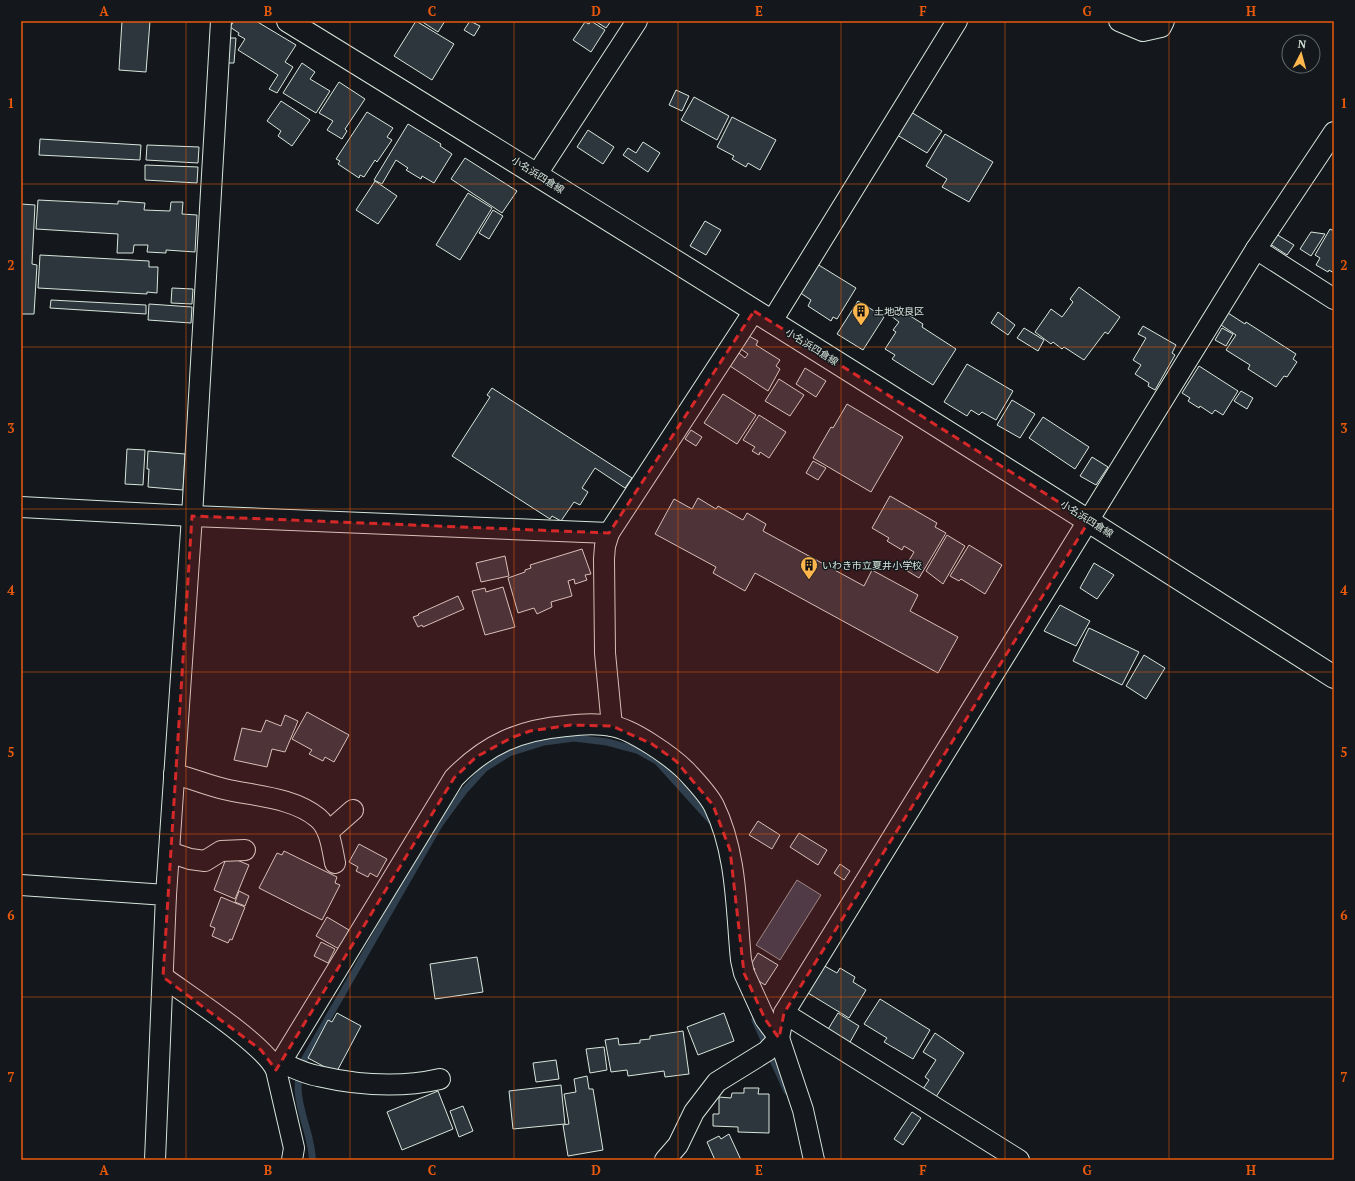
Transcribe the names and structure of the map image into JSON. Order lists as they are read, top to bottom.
{
  "streets": {
    "main road": ["小名浜四倉線"]
  },
  "places": {
    "building": ["土地改良区", "いわき市立夏井小学校"]
  },
  "north": "top",
  "grid": {
    "columns": [
      "A",
      "B",
      "C",
      "D",
      "E",
      "F",
      "G",
      "H"
    ],
    "rows": [
      "1",
      "2",
      "3",
      "4",
      "5",
      "6",
      "7"
    ]
  }
}
